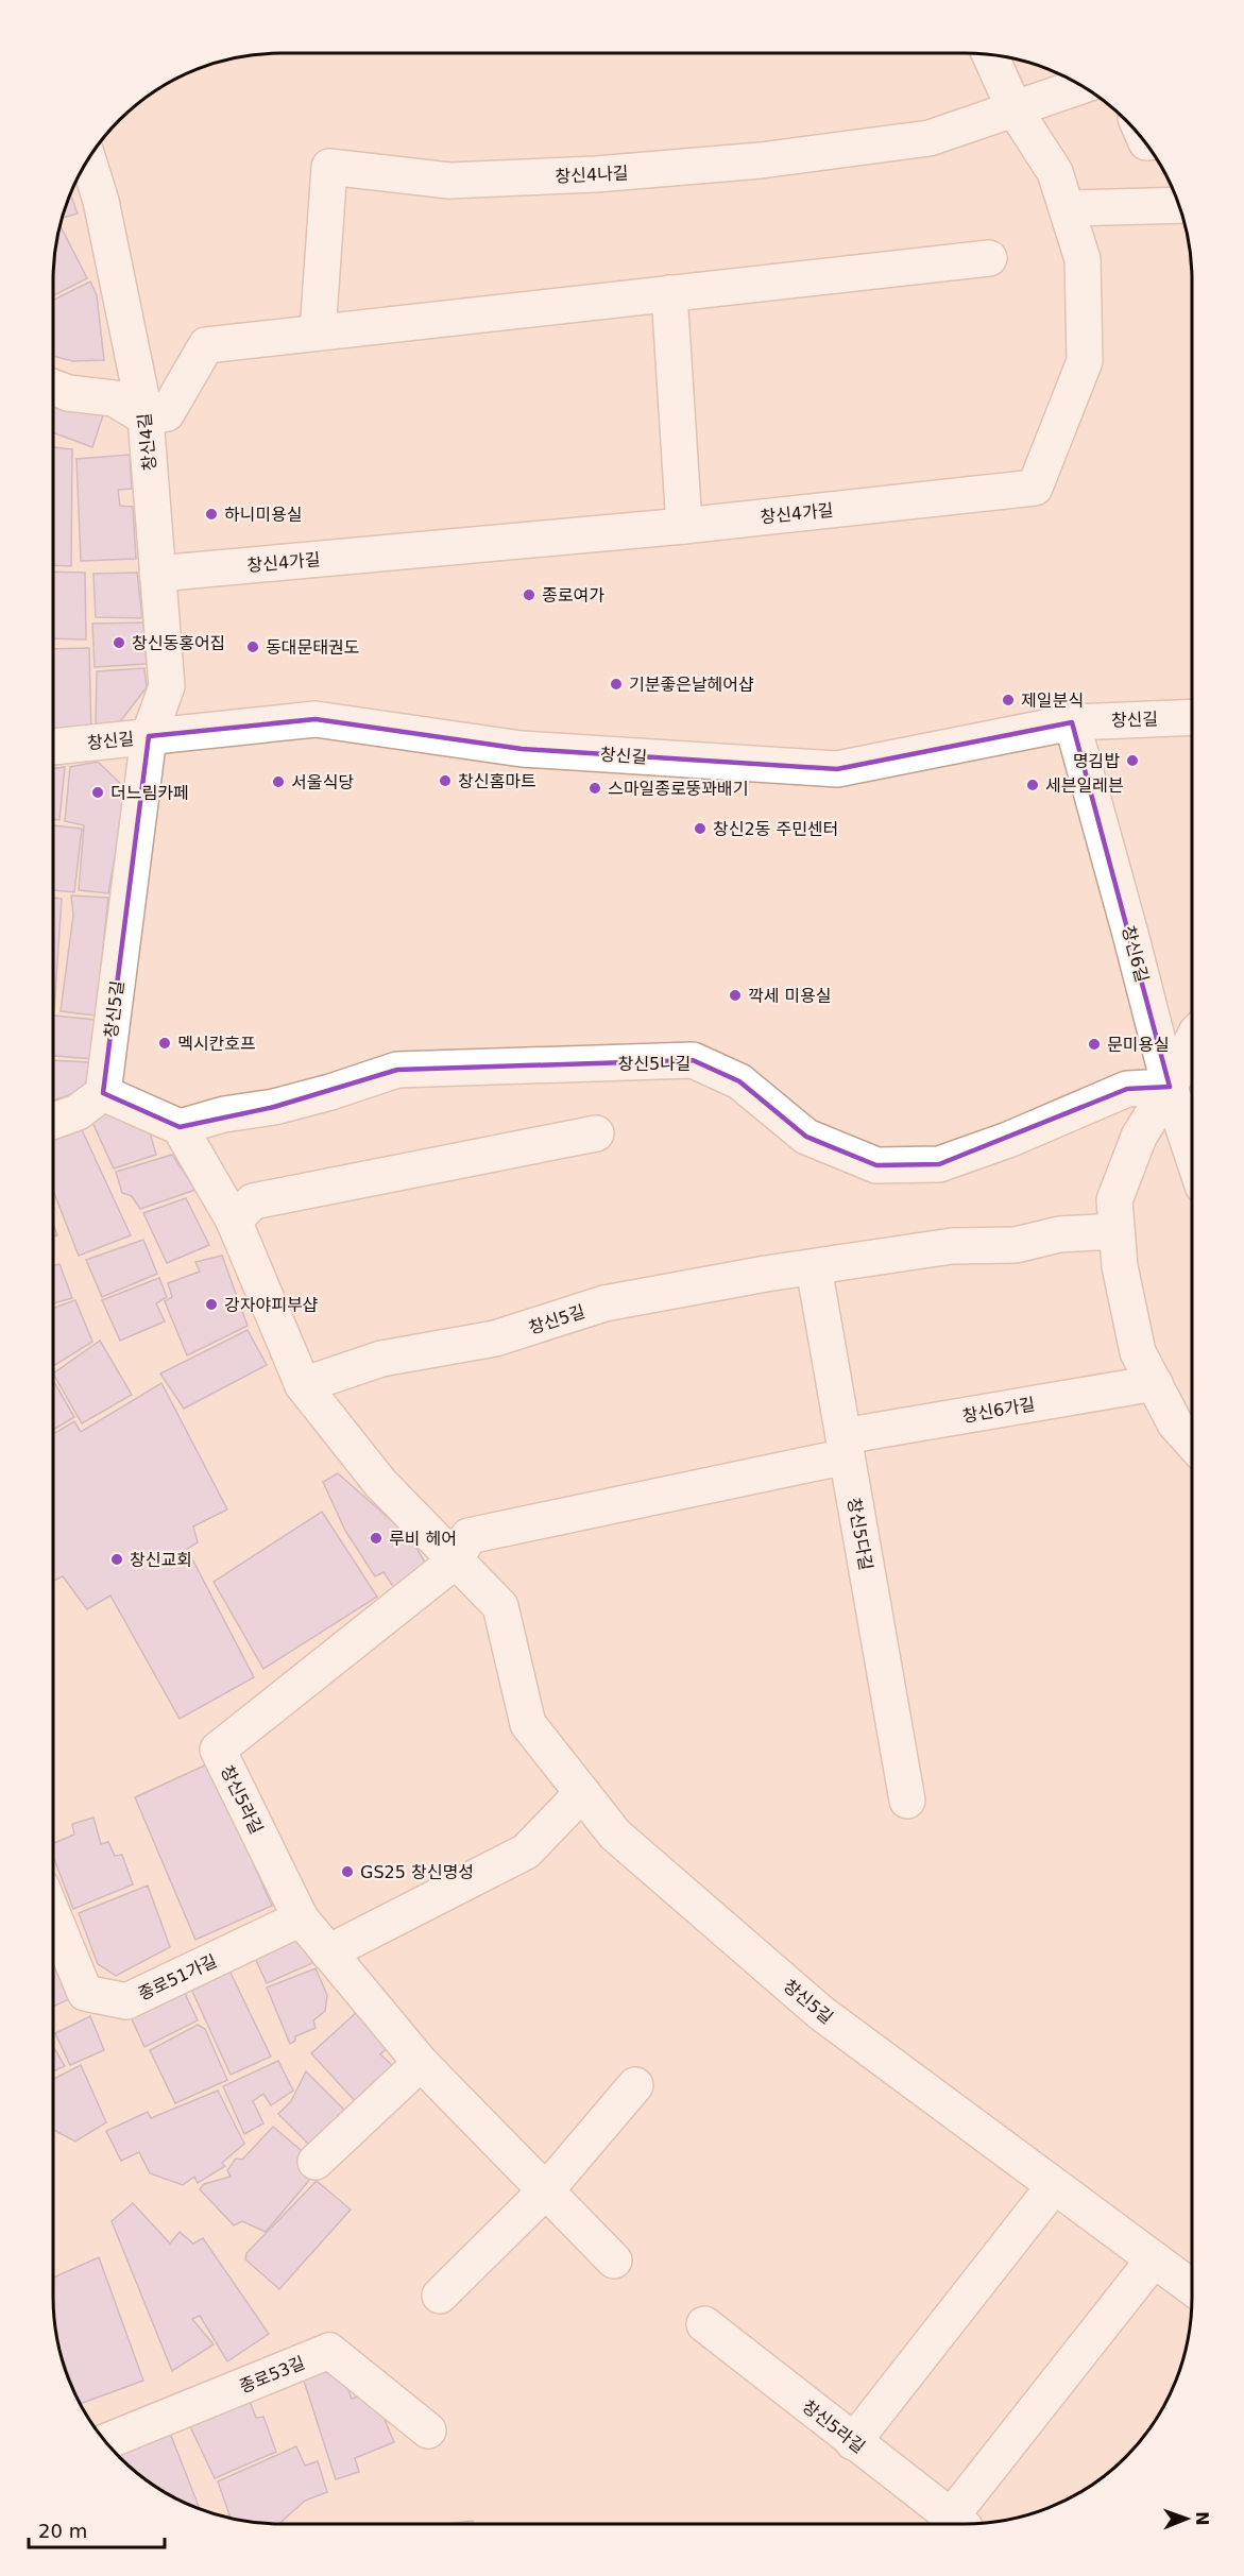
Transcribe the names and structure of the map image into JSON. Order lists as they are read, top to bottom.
{
  "streets": {
    "street": [
      "창신4나길",
      "창신4길",
      "창신4가길",
      "창신길",
      "창신6길",
      "창신5길",
      "창신5나길",
      "창신6가길",
      "창신5다길",
      "창신5라길",
      "종로51가길",
      "종로53길"
    ]
  },
  "crossings": [
    ["창신4나길", "창신4가길"],
    ["창신4길", "창신4가길"],
    ["창신4길", "창신길"],
    ["창신4길", "창신5길"],
    ["창신길", "창신6길"],
    ["창신길", "창신5길"],
    ["창신6길", "창신5나길"],
    ["창신5길", "창신5나길"],
    ["창신5길", "창신5다길"],
    ["창신5길", "창신5라길"],
    ["창신6가길", "창신5다길"],
    ["창신5라길", "종로51가길"]
  ],
  "places": [
    "하니미용실",
    "종로여가",
    "창신동홍어집",
    "동대문태권도",
    "기분좋은날헤어샵",
    "제일분식",
    "명김밥",
    "창신홈마트",
    "서울식당",
    "세븐일레븐",
    "스마일종로뚱꽈배기",
    "더느림카페",
    "창신2동 주민센터",
    "깍세 미용실",
    "멕시칸호프",
    "문미용실",
    "강자야피부샵",
    "루비 헤어",
    "창신교회",
    "GS25 창신명성"
  ],
  "scale_bar": "20 m",
  "north": "right"
}
